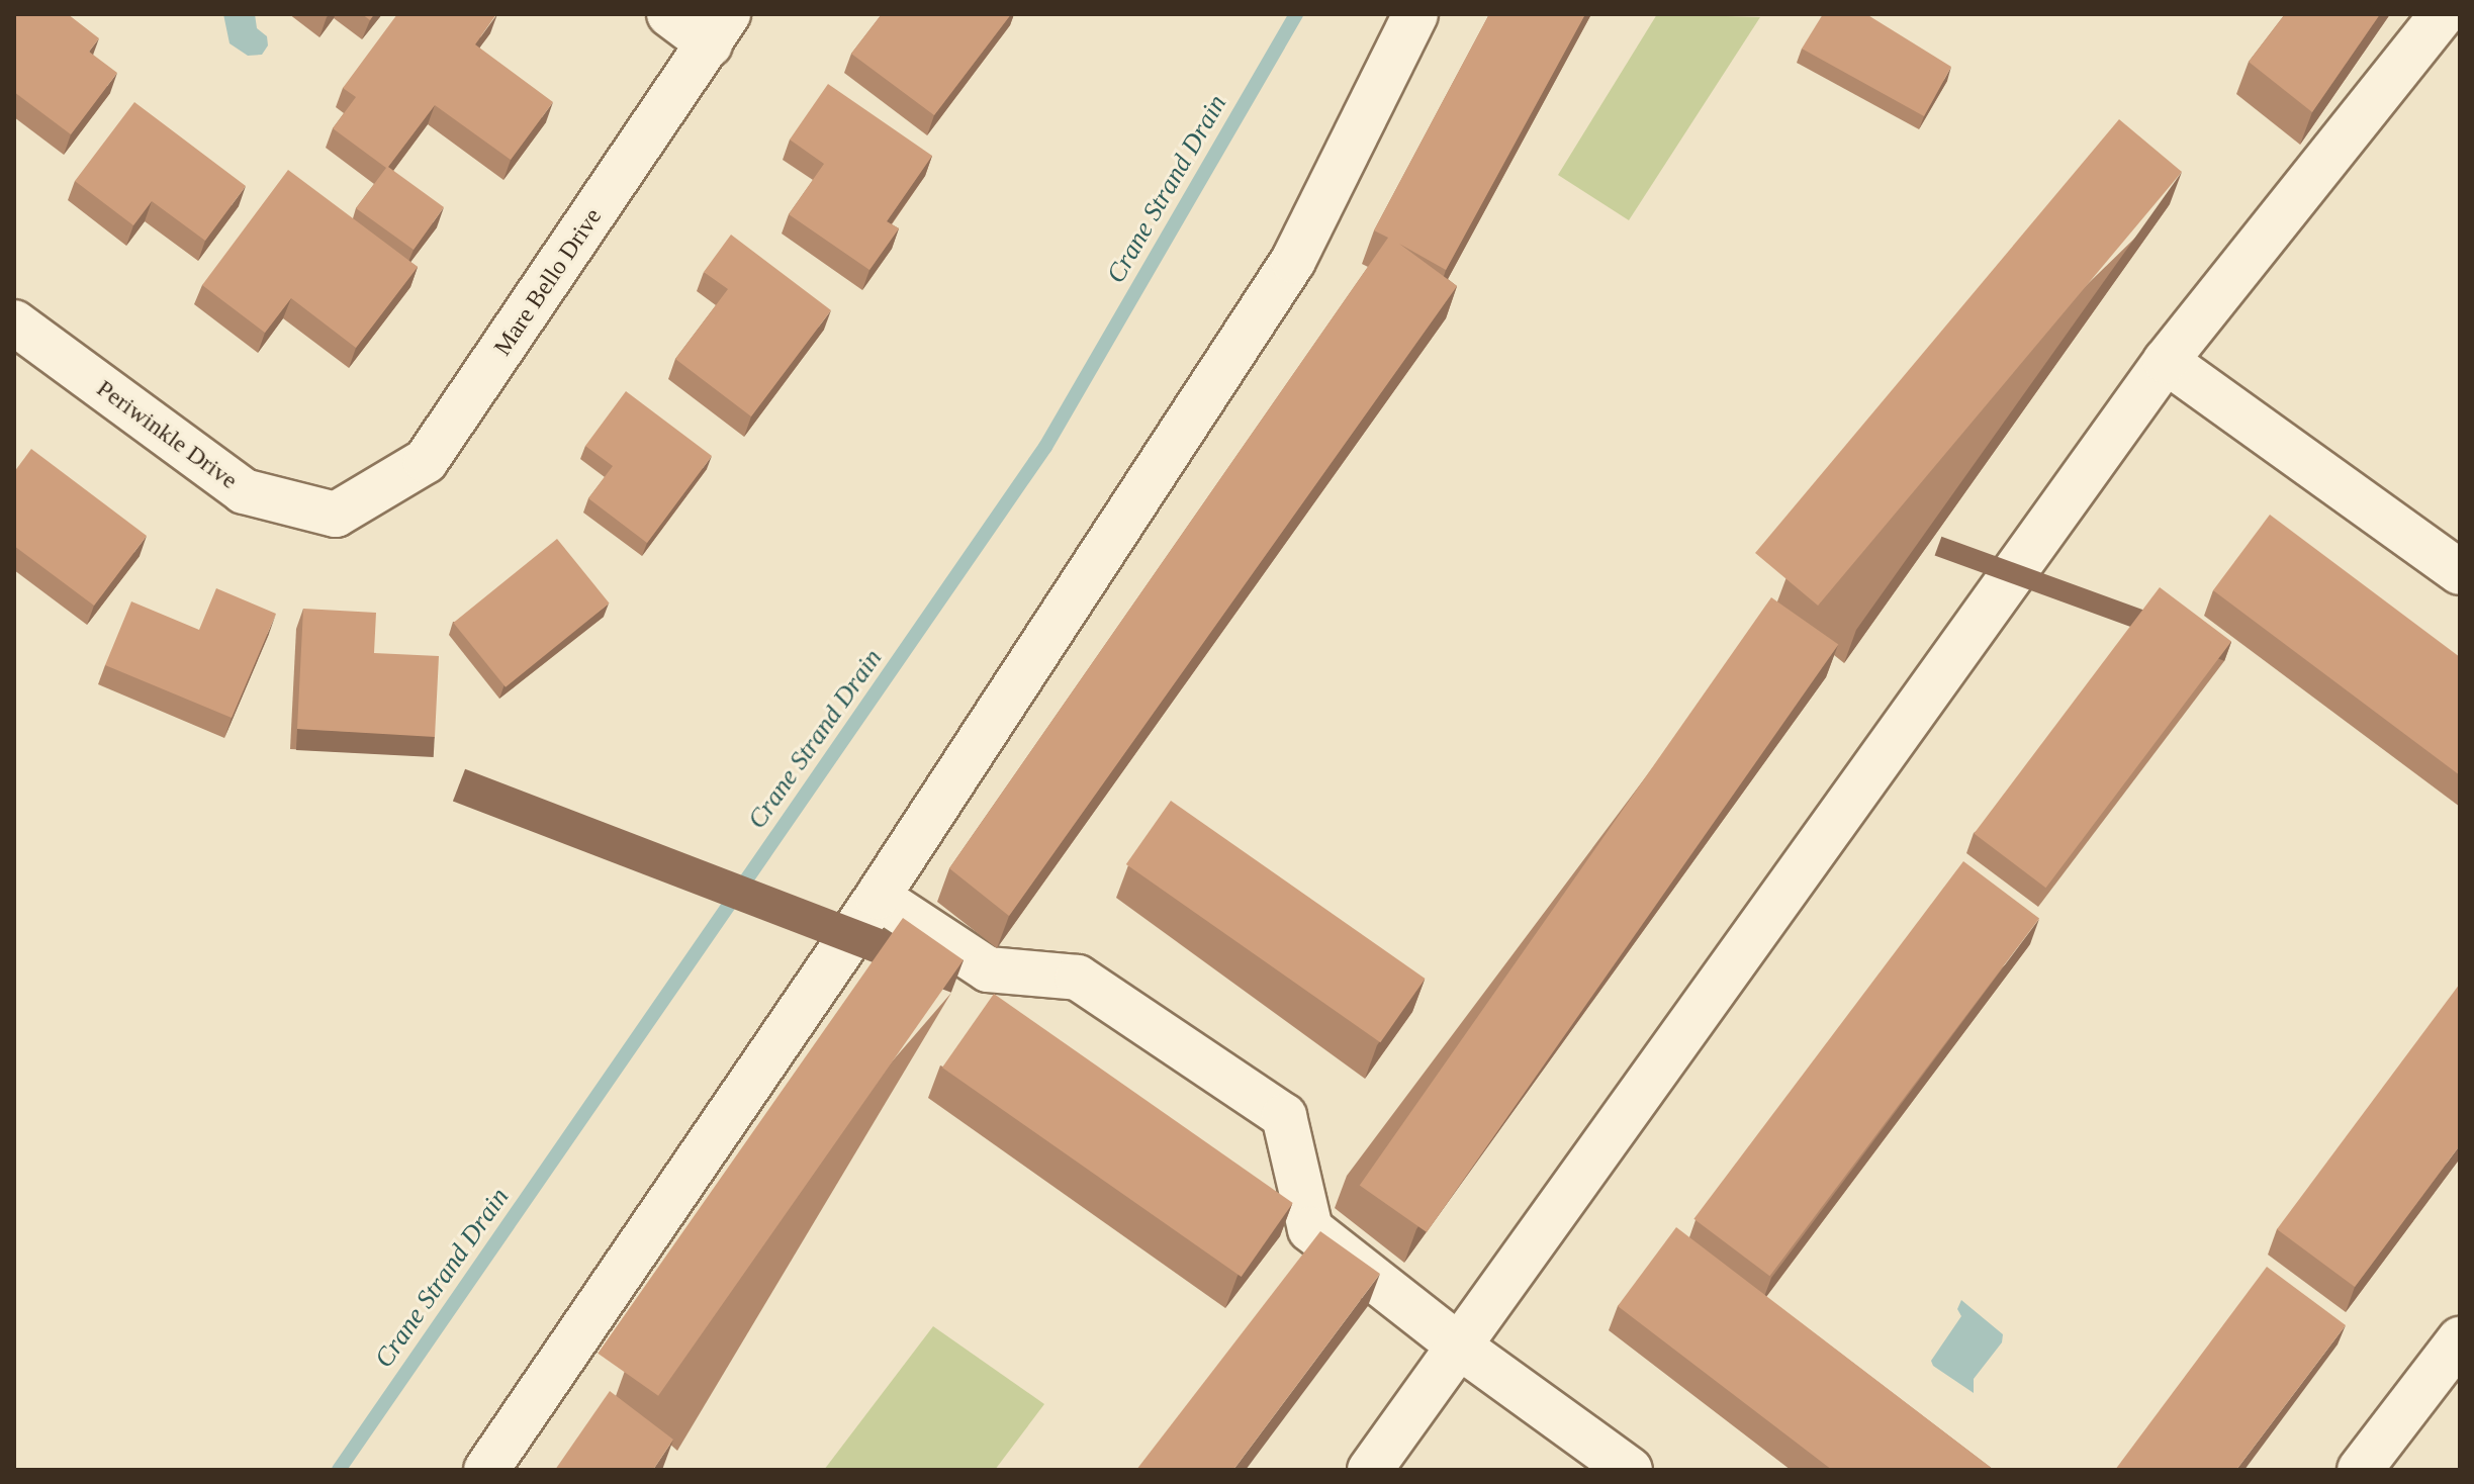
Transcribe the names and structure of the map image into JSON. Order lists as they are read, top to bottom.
{
  "streets": {
    "street": ["Mare Bello Drive", "Periwinkle Drive"]
  },
  "crossings": [
    ["Mare Bello Drive", "Periwinkle Drive"]
  ],
  "water": ["Crane Strand Drain"]
}
